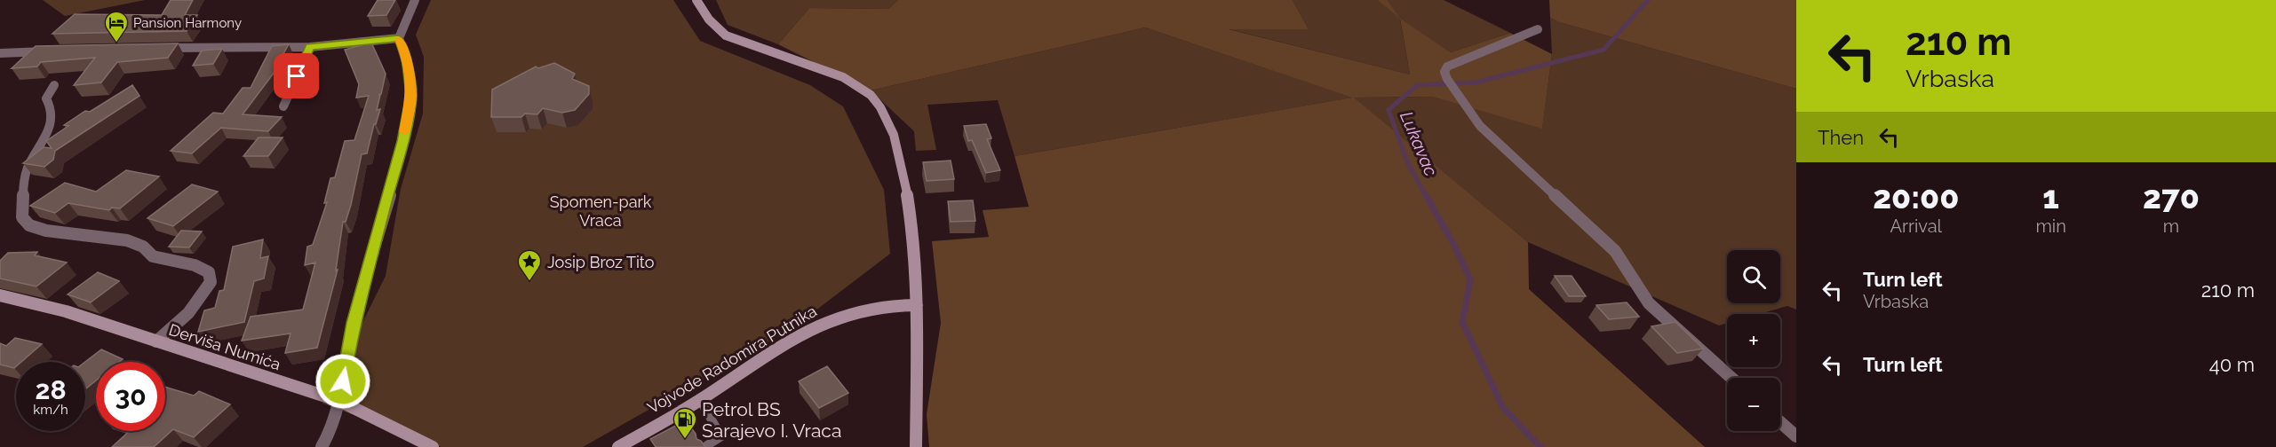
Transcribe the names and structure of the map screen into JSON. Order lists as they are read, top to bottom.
{
  "streets": {
    "main road": ["Derviša Numića", "Vojvode Radomira Putnika"]
  },
  "water": ["Lukavac"],
  "parks": ["Spomen-park Vraca"],
  "places": {
    "hotel": ["Pansion Harmony"],
    "place": ["Josip Broz Tito"],
    "fuel station": ["Petrol BS Sarajevo I. Vraca"]
  },
  "page": {
    "turn": ["210 m", "Vrbaska"],
    "then": "Then",
    "eta": [
      "20:00",
      "Arrival",
      "1",
      "min",
      "270",
      "m"
    ],
    "map_buttons": ["+", "−"],
    "list": [
      {
        "name": "Turn left",
        "note": "Vrbaska",
        "value": "210 m"
      },
      {
        "name": "Turn left",
        "value": "40 m"
      }
    ],
    "speed": "28 km/h",
    "limit": "30"
  }
}
